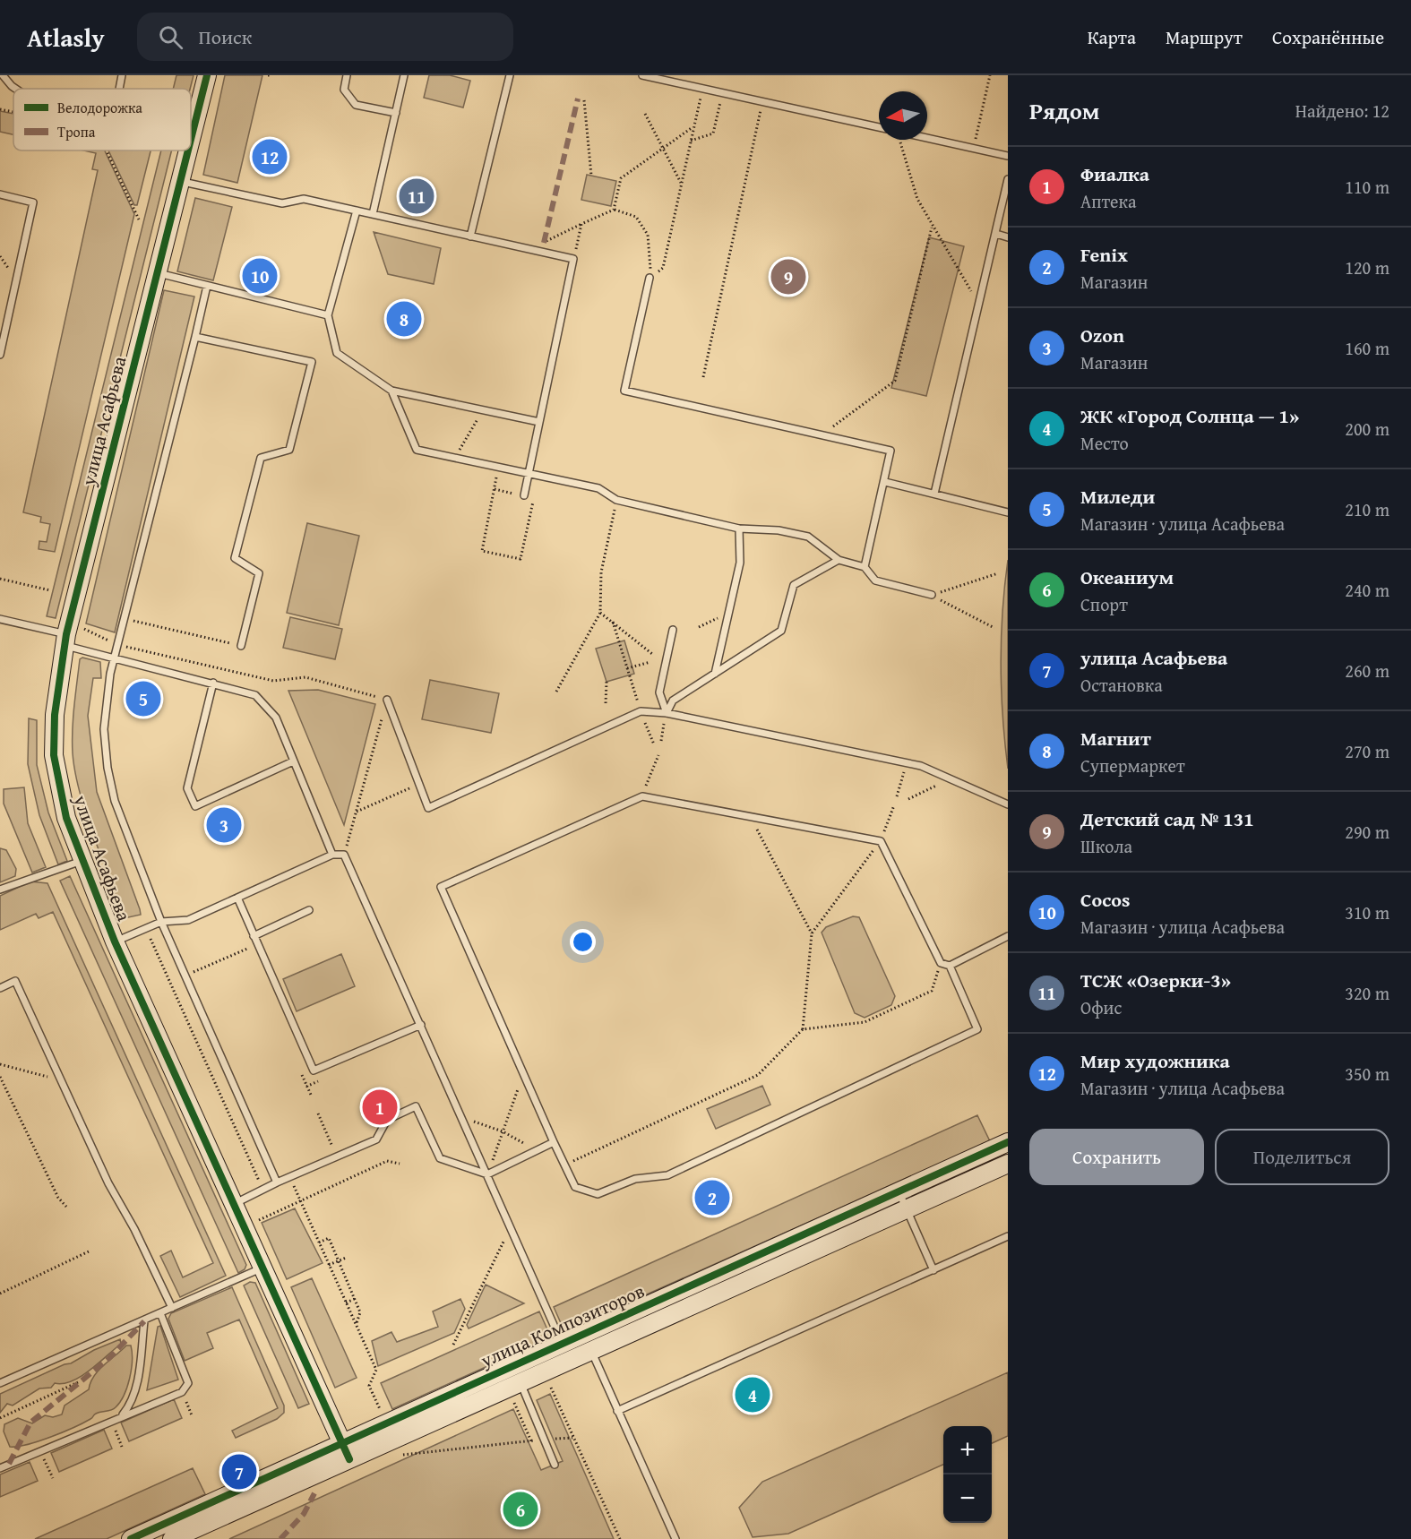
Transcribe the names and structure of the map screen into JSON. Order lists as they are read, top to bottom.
{
  "streets": {
    "street": ["улица Асафьева", "улица Композиторов"]
  },
  "crossings": [
    ["улица Асафьева", "улица Композиторов"]
  ],
  "legend": ["Велодорожка", "Тропа"],
  "north": "left",
  "page": {
    "header": "Atlasly",
    "search": "Поиск",
    "nav": ["Карта", "Маршрут", "Сохранённые"],
    "heading": ["Рядом", "Найдено: 12"],
    "pins": [
      "12",
      "11",
      "10",
      "9",
      "8",
      "5",
      "3",
      "1",
      "2",
      "4",
      "7",
      "6"
    ],
    "list": [
      {
        "mark": "1",
        "name": "Фиалка",
        "note": "Аптека",
        "value": "110 m"
      },
      {
        "mark": "2",
        "name": "Fenix",
        "note": "Магазин",
        "value": "120 m"
      },
      {
        "mark": "3",
        "name": "Ozon",
        "note": "Магазин",
        "value": "160 m"
      },
      {
        "mark": "4",
        "name": "ЖК «Город Солнца — 1»",
        "note": "Место",
        "value": "200 m"
      },
      {
        "mark": "5",
        "name": "Миледи",
        "note": "Магазин · улица Асафьева",
        "value": "210 m"
      },
      {
        "mark": "6",
        "name": "Океаниум",
        "note": "Спорт",
        "value": "240 m"
      },
      {
        "mark": "7",
        "name": "улица Асафьева",
        "note": "Остановка",
        "value": "260 m"
      },
      {
        "mark": "8",
        "name": "Магнит",
        "note": "Супермаркет",
        "value": "270 m"
      },
      {
        "mark": "9",
        "name": "Детский сад № 131",
        "note": "Школа",
        "value": "290 m"
      },
      {
        "mark": "10",
        "name": "Cocos",
        "note": "Магазин · улица Асафьева",
        "value": "310 m"
      },
      {
        "mark": "11",
        "name": "ТСЖ «Озерки-3»",
        "note": "Офис",
        "value": "320 m"
      },
      {
        "mark": "12",
        "name": "Мир художника",
        "note": "Магазин · улица Асафьева",
        "value": "350 m"
      }
    ],
    "buttons": ["Сохранить", "Поделиться"],
    "map_buttons": ["+", "−"]
  }
}
